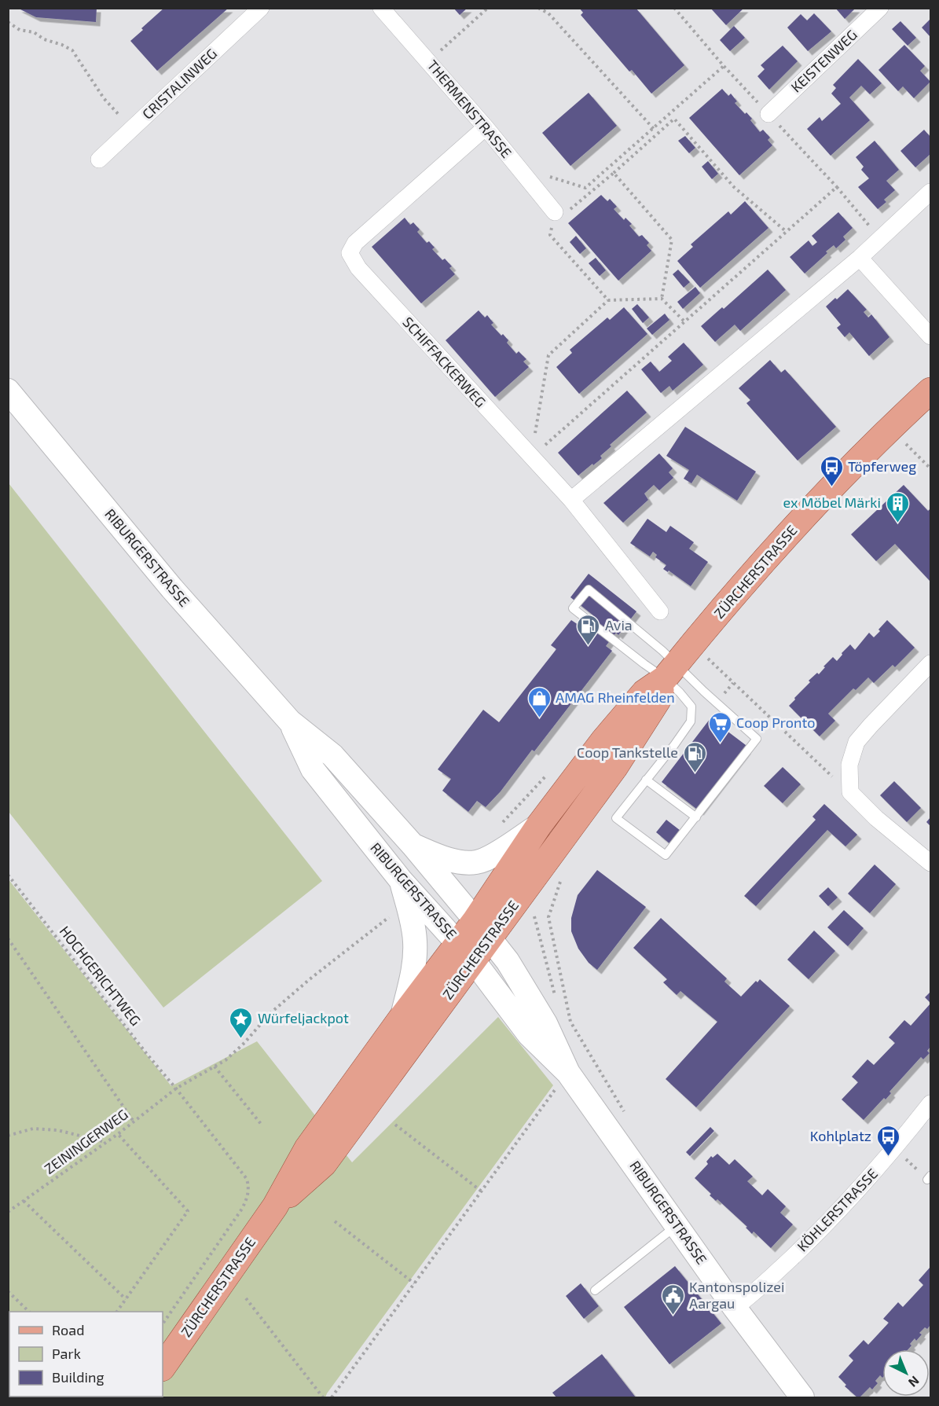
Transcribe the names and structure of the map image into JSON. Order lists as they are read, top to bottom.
{
  "streets": {
    "main road": ["RIBURGERSTRASSE", "ZÜRCHERSTRASSE"],
    "street": [
      "KEISTENWEG",
      "CRISTALINWEG",
      "THERMENSTRASSE",
      "SCHIFFACKERWEG",
      "KÖHLERSTRASSE"
    ],
    "path": ["HOCHGERICHTWEG", "ZEININGERWEG"]
  },
  "crossings": [
    ["THERMENSTRASSE", "SCHIFFACKERWEG"],
    ["RIBURGERSTRASSE", "ZÜRCHERSTRASSE"],
    ["RIBURGERSTRASSE", "KÖHLERSTRASSE"],
    ["HOCHGERICHTWEG", "ZEININGERWEG"]
  ],
  "places": {
    "bus stop": ["Töpferweg", "Kohlplatz"],
    "building": ["ex Möbel Märki"],
    "fuel station": ["Avia", "Coop Tankstelle"],
    "shop": ["AMAG Rheinfelden"],
    "supermarket": ["Coop Pronto"],
    "place": ["Würfeljackpot"],
    "public building": ["Kantonspolizei Aargau"]
  },
  "legend": ["Road", "Park", "Building"],
  "north": "bottom right"
}
